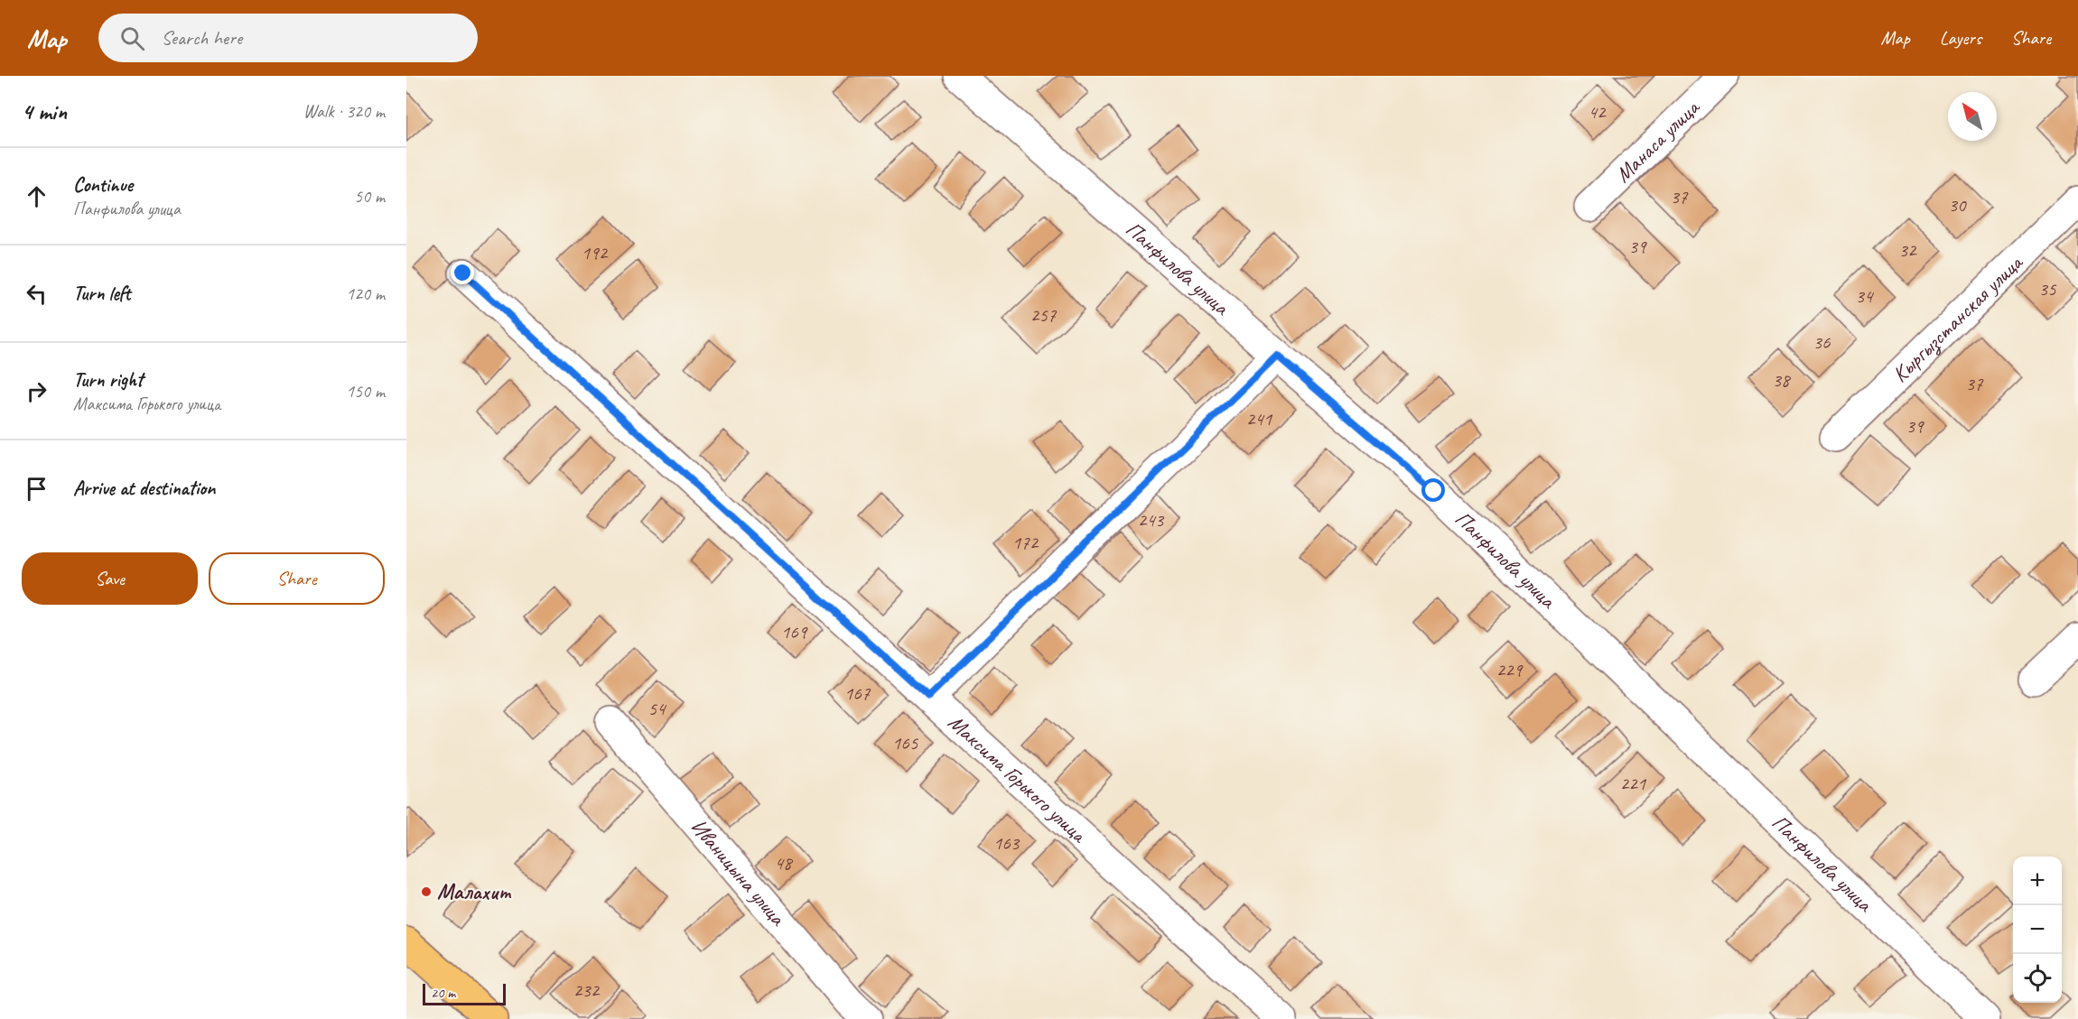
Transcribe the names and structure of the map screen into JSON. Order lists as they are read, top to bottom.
{
  "streets": {
    "street": [
      "Манаса улица",
      "Панфилова улица",
      "Кыргызстанская улица",
      "Максима Горького улица",
      "Иваницына улица"
    ]
  },
  "places": ["Малахит"],
  "house_numbers": [
    "42",
    "37",
    "30",
    "39",
    "32",
    "192",
    "35",
    "34",
    "257",
    "36",
    "38",
    "37",
    "241",
    "39",
    "243",
    "172",
    "169",
    "229",
    "167",
    "54",
    "165",
    "221",
    "163",
    "48",
    "232"
  ],
  "scale_bar": "20 m",
  "north": "top left",
  "page": {
    "header": "Map",
    "search": "Search here",
    "nav": ["Map", "Layers", "Share"],
    "heading": ["4 min", "Walk · 320 m"],
    "list": [
      ["Continue", "Панфилова улица", "50 m"],
      ["Turn left", "120 m"],
      ["Turn right", "Максима Горького улица", "150 m"],
      "Arrive at destination"
    ],
    "buttons": ["Save", "Share"],
    "map_buttons": ["+", "−"],
    "scale": "20 m"
  }
}
